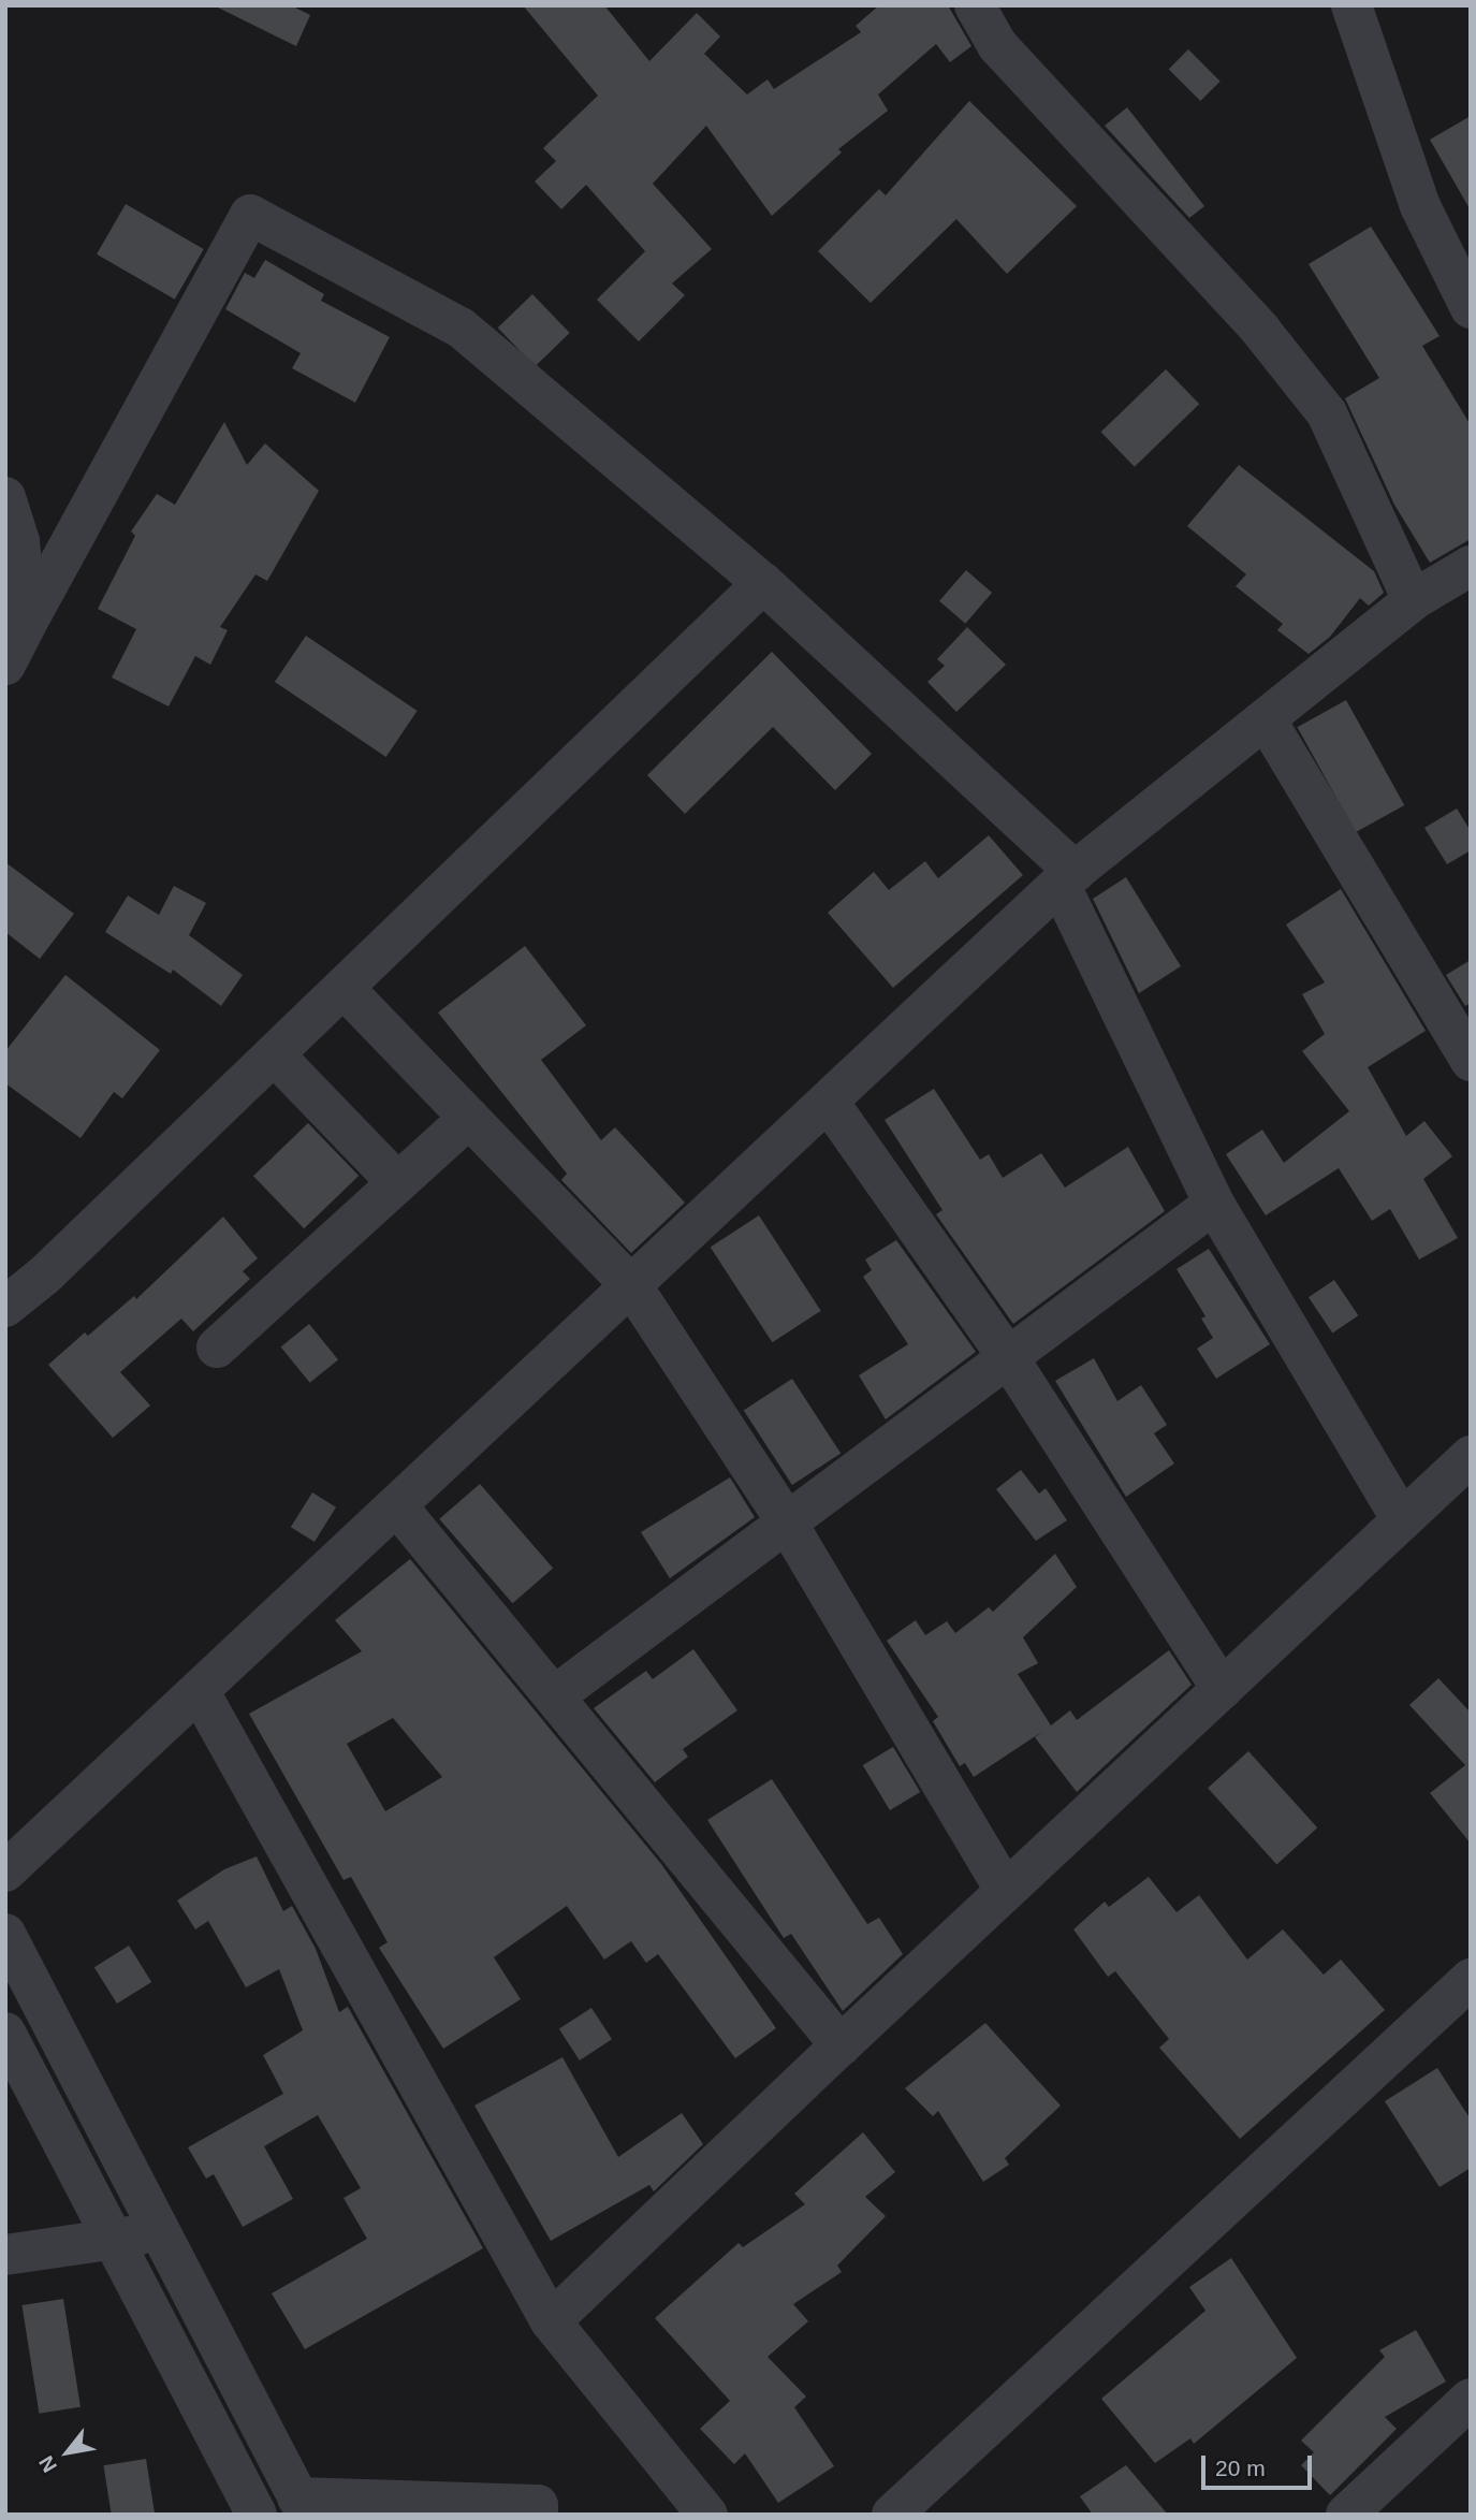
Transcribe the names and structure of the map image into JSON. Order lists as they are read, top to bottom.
{
  "scale_bar": "20 m",
  "north": "bottom left"
}
